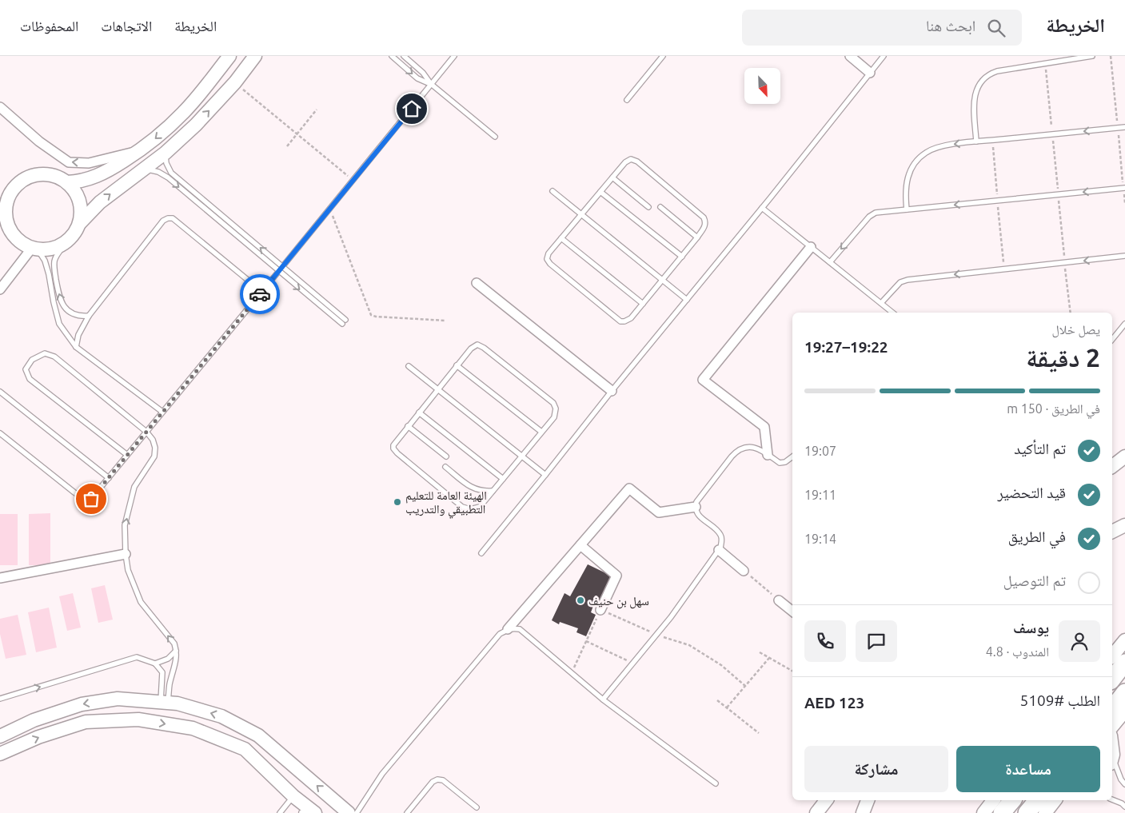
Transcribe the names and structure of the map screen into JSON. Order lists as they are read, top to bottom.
{
  "places": ["الهيئة العامة للتعليم التطبيقي والتدريب", "سهل بن حنيف"],
  "north": "bottom right",
  "page": {
    "header": "الخريطة",
    "search": "ابحث هنا",
    "nav": ["الخريطة", "الاتجاهات", "المحفوظات"],
    "heading": ["2 دقيقة", "يصل خلال", "19:22–19:27"],
    "panel": [
      "يوسف",
      "المندوب · 4.8",
      "الطلب #5109",
      "AED 123"
    ],
    "bar": "في الطريق · 150 m",
    "list": [
      ["تم التأكيد", "19:07"],
      ["قيد التحضير", "19:11"],
      ["في الطريق", "19:14"],
      "تم التوصيل"
    ],
    "buttons": ["مساعدة", "مشاركة"]
  }
}
